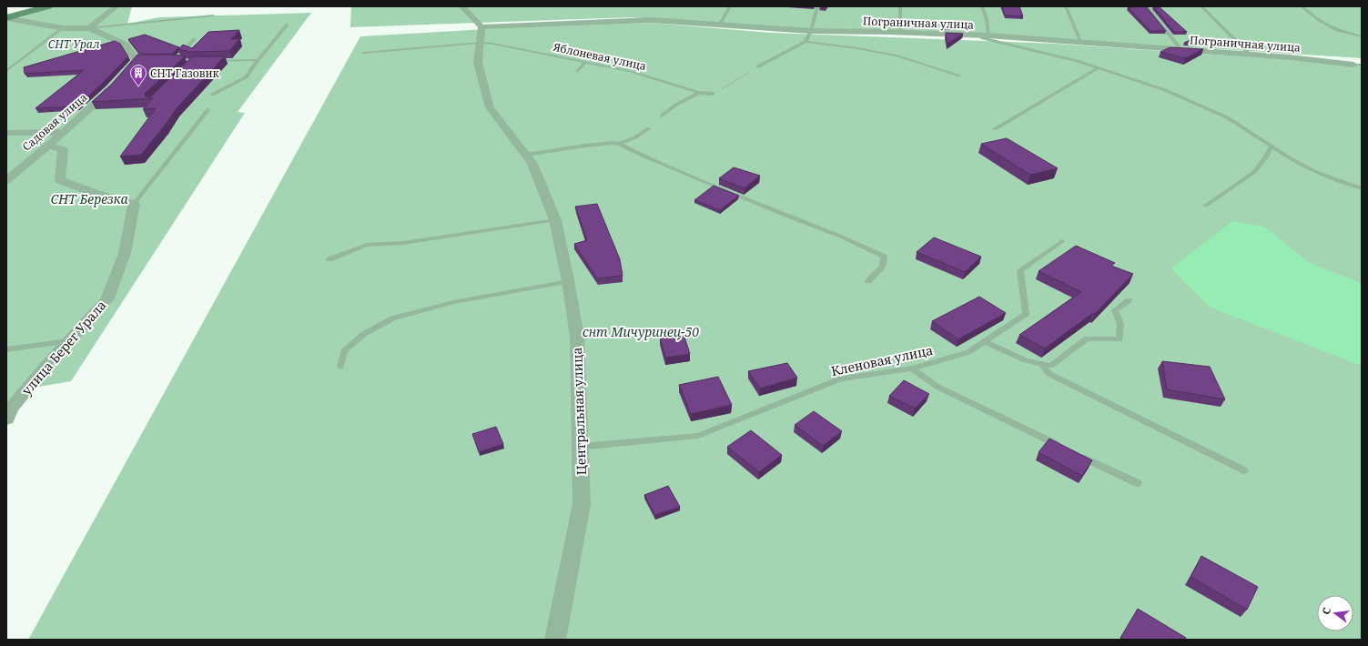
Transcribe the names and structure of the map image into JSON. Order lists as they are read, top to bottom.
{
  "streets": {
    "street": [
      "Пограничная улица",
      "Садовая улица",
      "улица Берег Урала",
      "Центральная улица"
    ],
    "lane": ["Яблоневая улица", "Кленовая улица"]
  },
  "crossings": [
    ["Пограничная улица", "Центральная улица"],
    ["Яблоневая улица", "Центральная улица"],
    ["Кленовая улица", "Центральная улица"]
  ],
  "parks": ["СНТ Урал", "СНТ Березка", "снт Мичуринец-50"],
  "places": {
    "building": ["СНТ Газовик"]
  },
  "north": "left"
}
